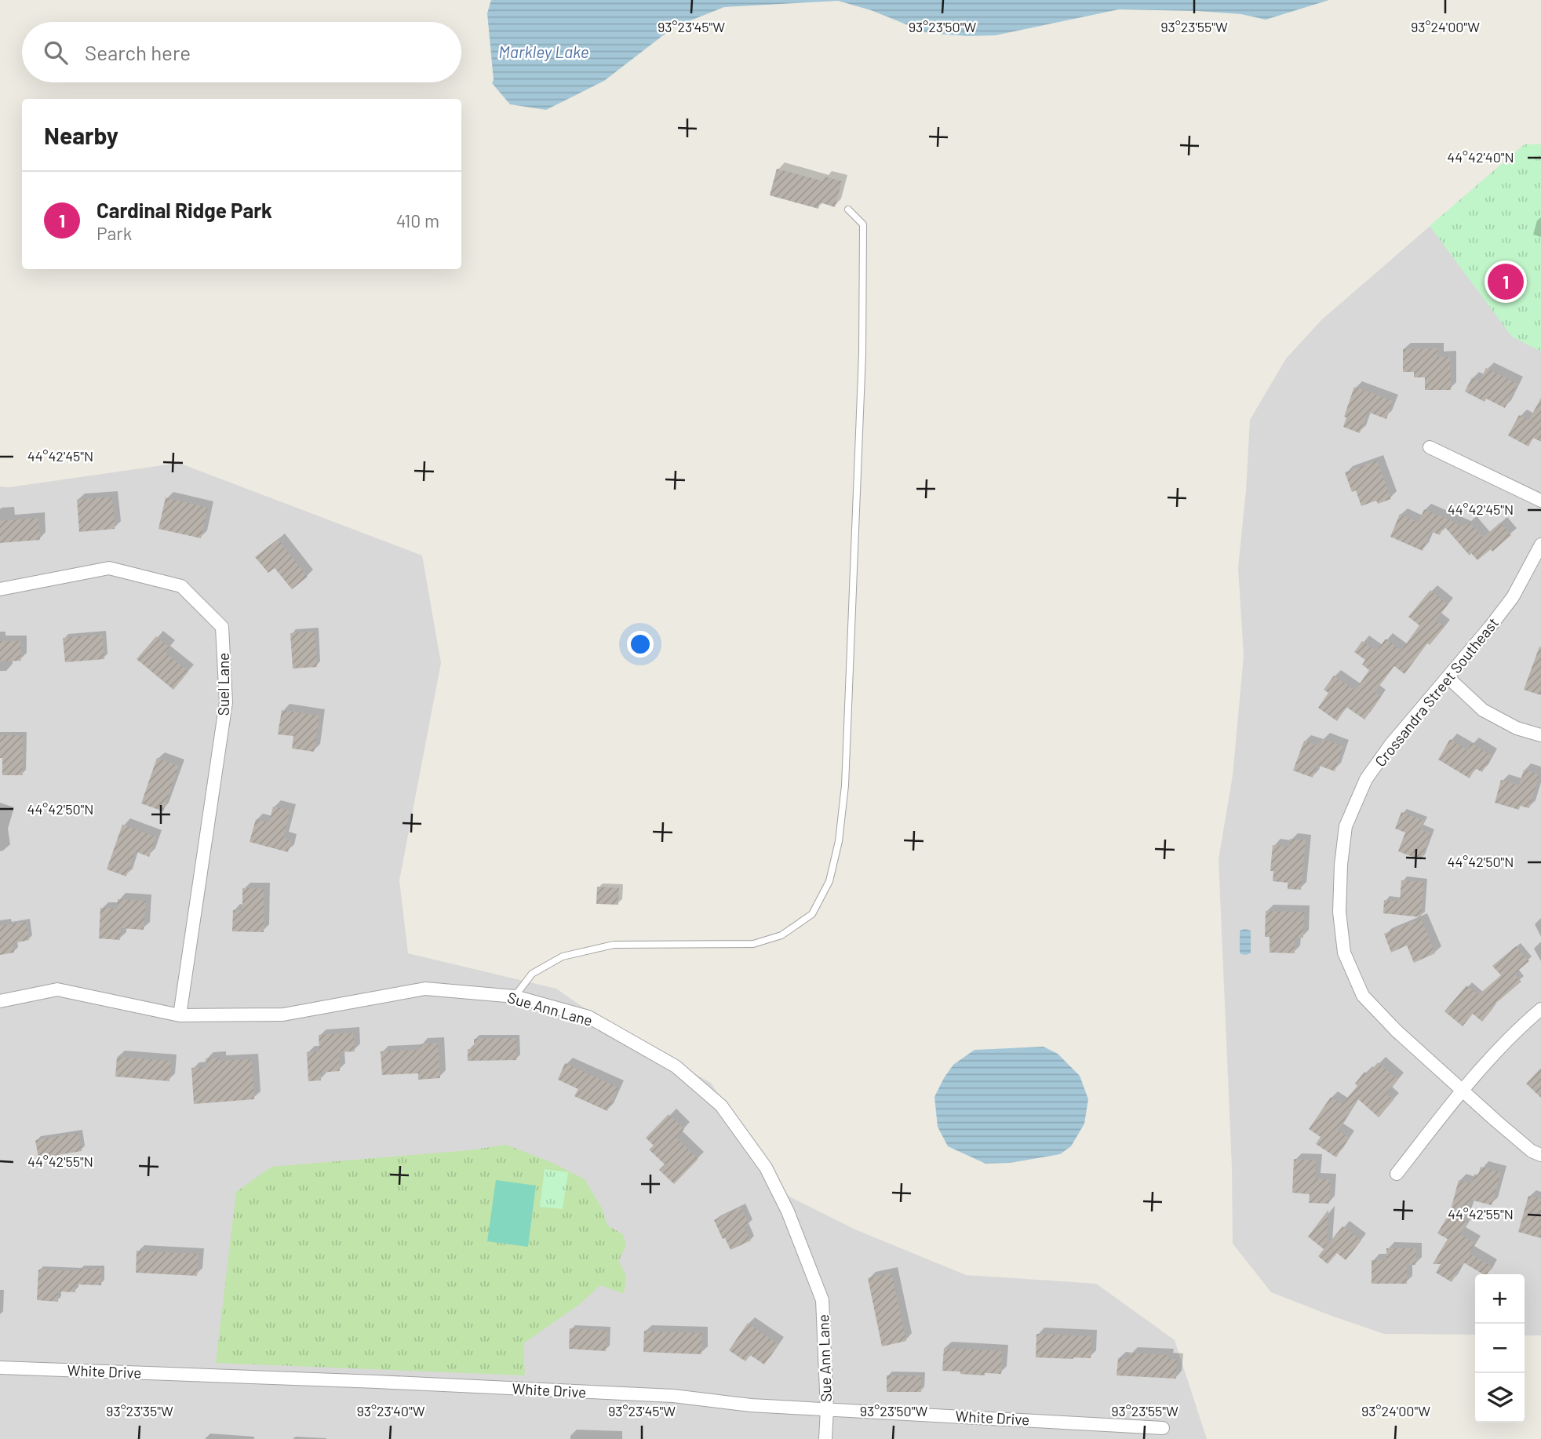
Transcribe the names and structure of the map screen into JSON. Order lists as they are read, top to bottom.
{
  "streets": {
    "street": [
      "Suel Lane",
      "Crossandra Street Southeast",
      "Sue Ann Lane",
      "White Drive"
    ]
  },
  "crossings": [
    ["Suel Lane", "Sue Ann Lane"],
    ["Sue Ann Lane", "White Drive"]
  ],
  "water": ["Markley Lake"],
  "page": {
    "search": "Search here",
    "heading": "Nearby",
    "list": [
      {
        "mark": "1",
        "name": "Cardinal Ridge Park",
        "note": "Park",
        "value": "410 m"
      }
    ],
    "pins": "1",
    "map_buttons": ["+", "−"]
  },
  "coordinates": [
    "93°23'45\"W",
    "93°23'50\"W",
    "93°23'55\"W",
    "93°24'00\"W",
    "44°42'40\"N",
    "44°42'45\"N",
    "44°42'50\"N",
    "44°42'55\"N",
    "93°23'35\"W",
    "93°23'40\"W"
  ]
}
